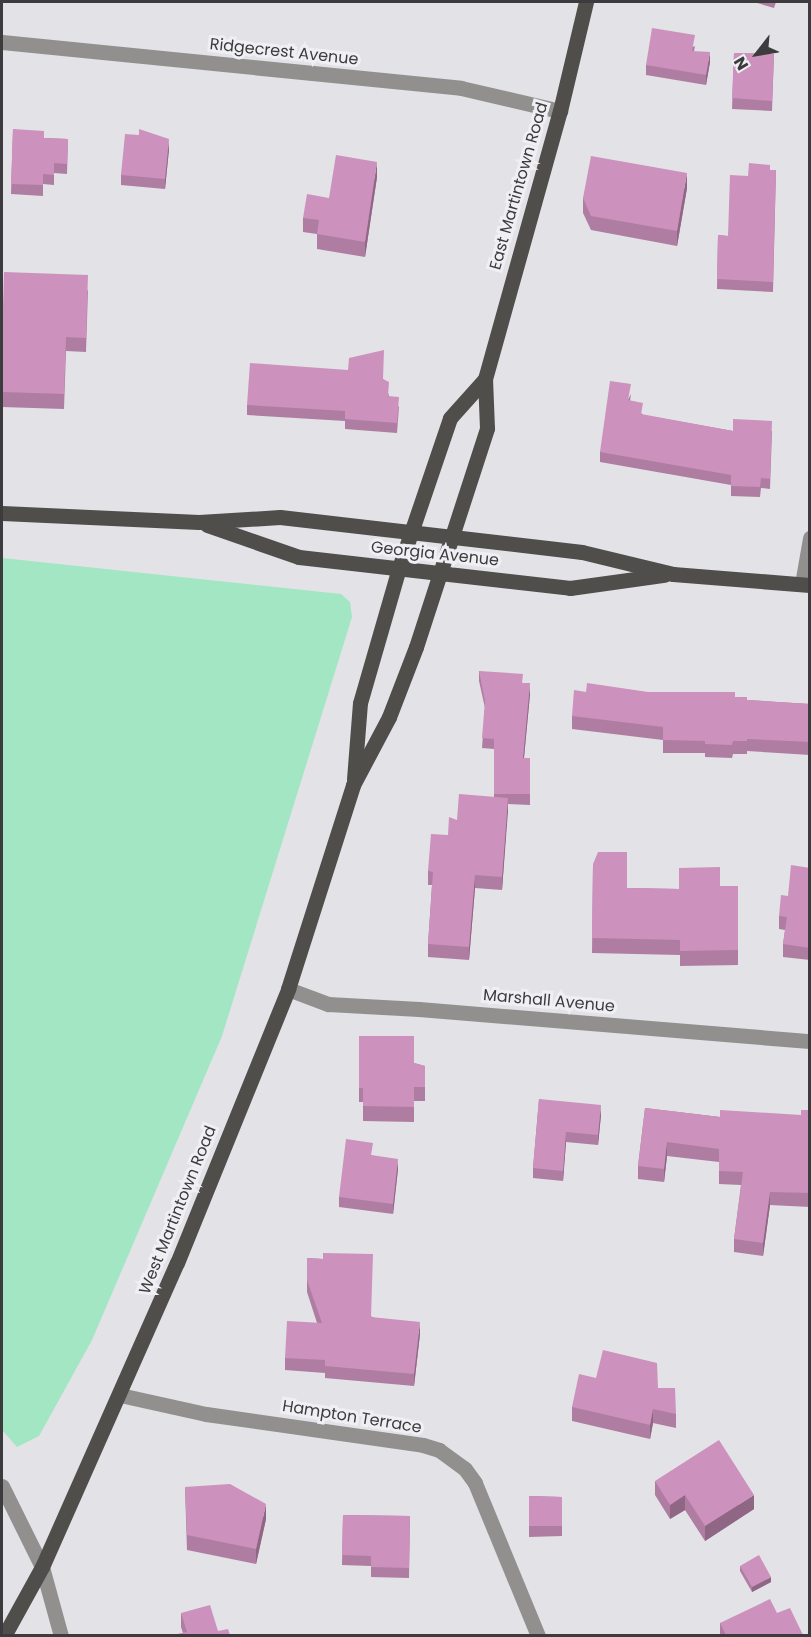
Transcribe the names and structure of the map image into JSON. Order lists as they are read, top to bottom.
{
  "streets": {
    "main road": ["East Martintown Road", "Georgia Avenue", "West Martintown Road"],
    "street": ["Ridgecrest Avenue", "Marshall Avenue", "Hampton Terrace"]
  },
  "crossings": [
    ["Ridgecrest Avenue", "East Martintown Road"],
    ["East Martintown Road", "Georgia Avenue"],
    ["East Martintown Road", "West Martintown Road"],
    ["Georgia Avenue", "West Martintown Road"],
    ["Marshall Avenue", "West Martintown Road"],
    ["West Martintown Road", "Hampton Terrace"]
  ],
  "north": "bottom left"
}
